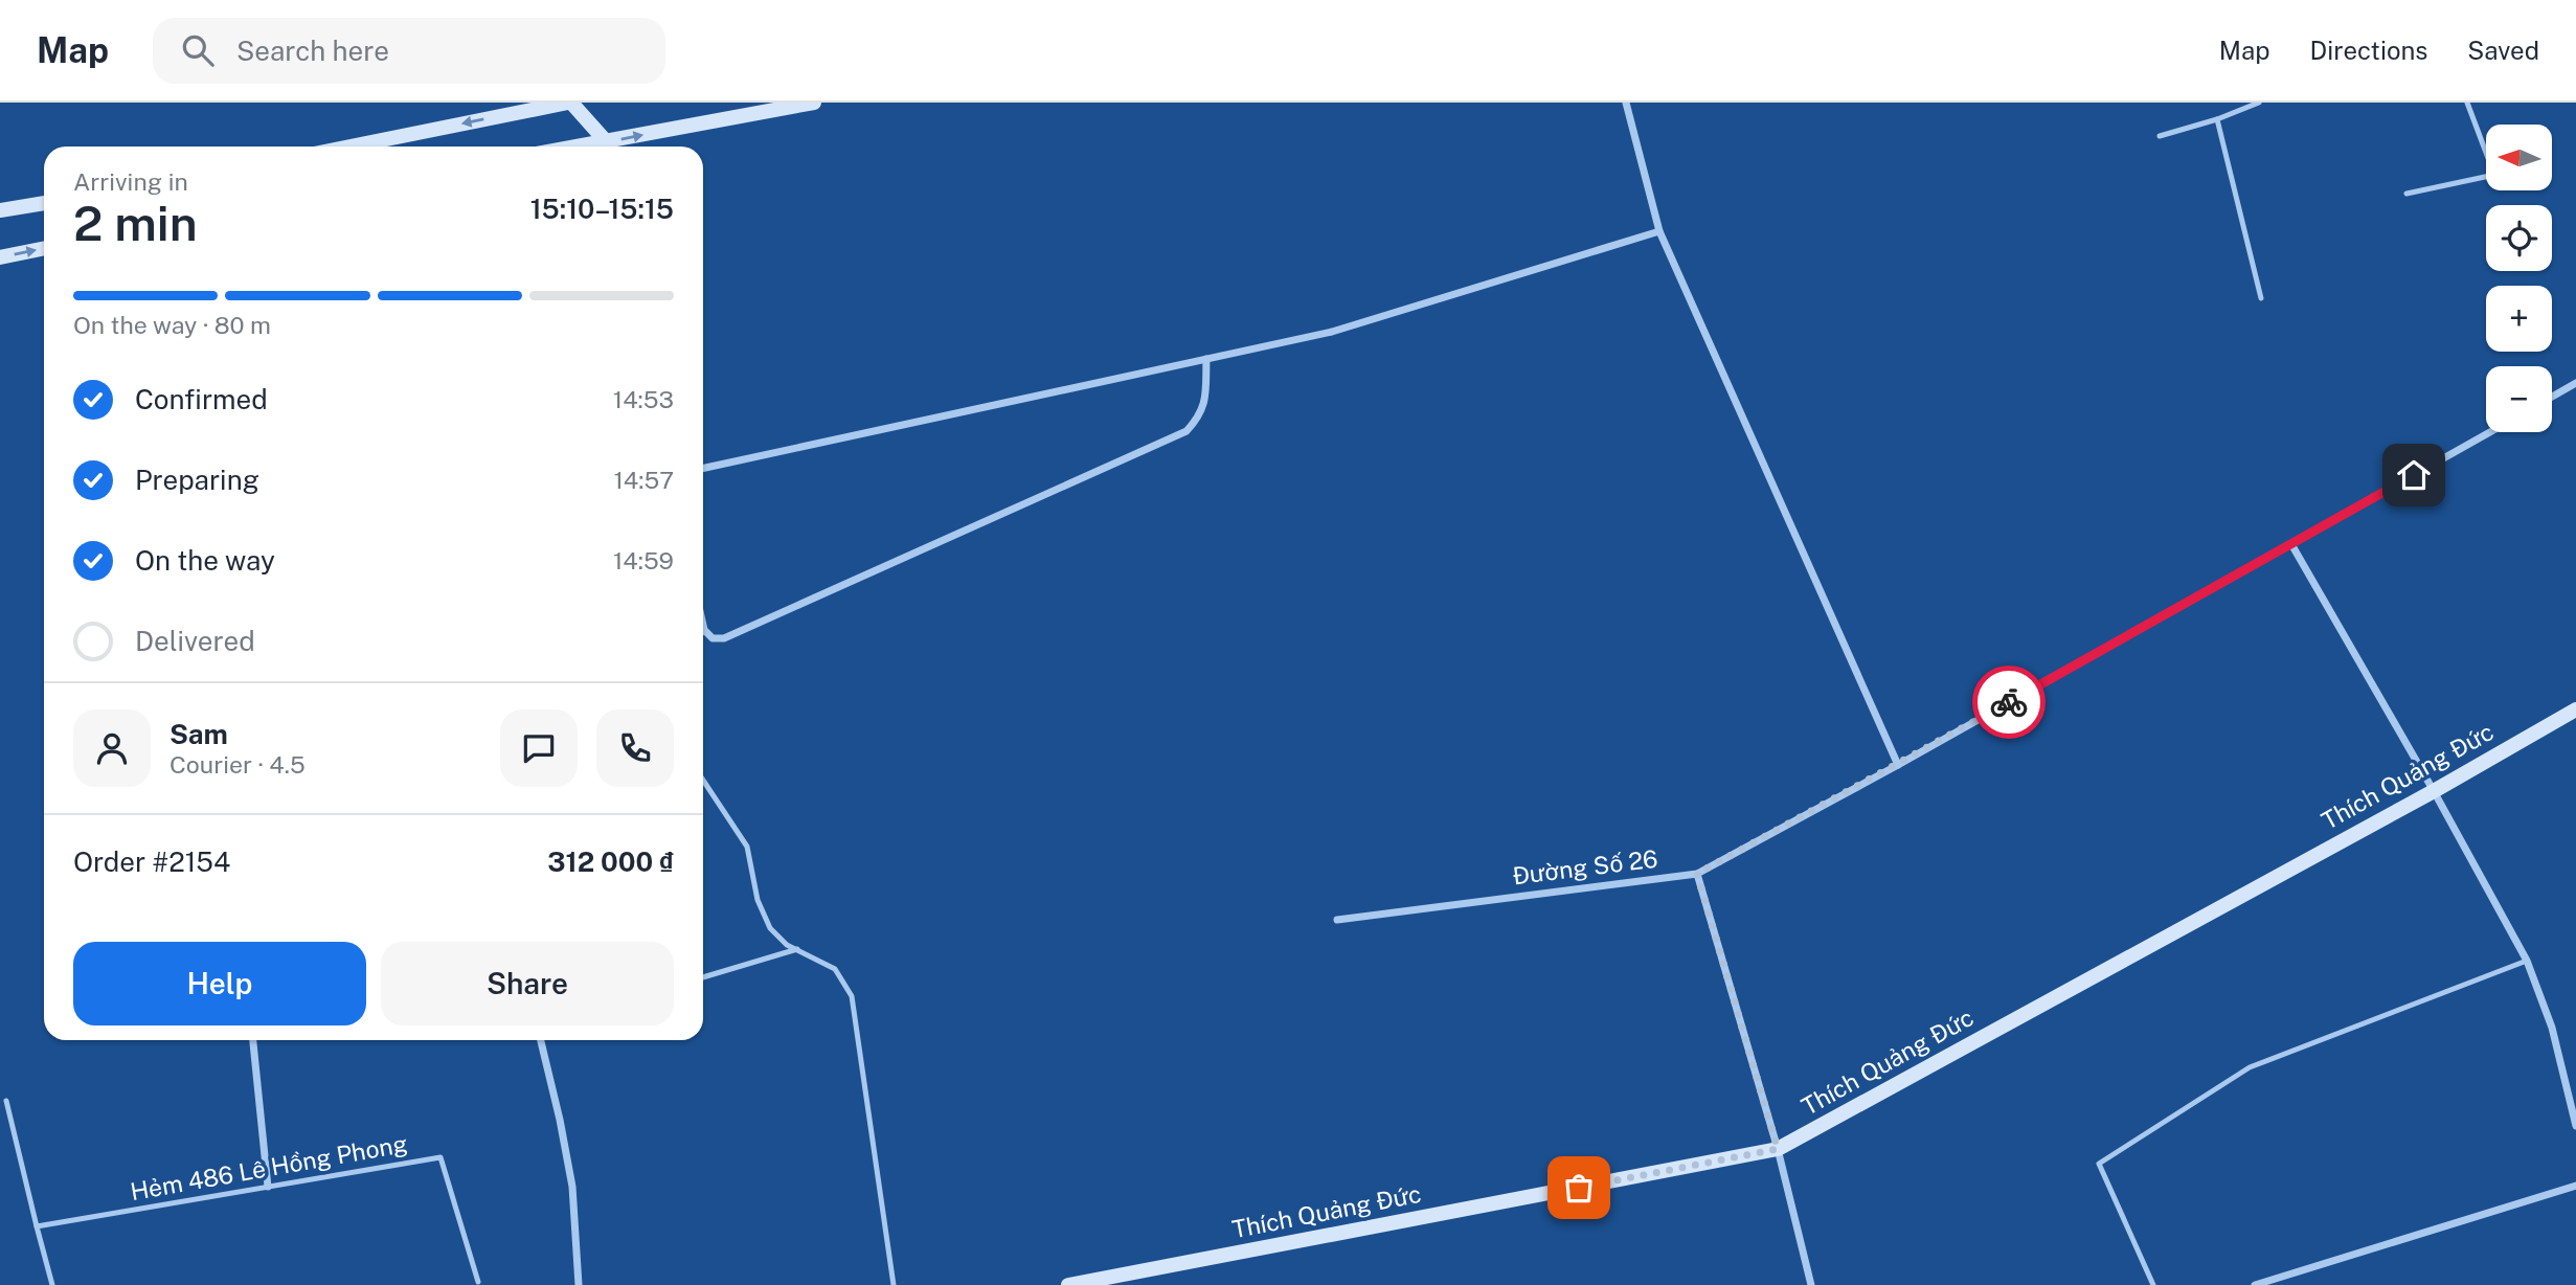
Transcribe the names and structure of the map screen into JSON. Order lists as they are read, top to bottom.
{
  "streets": {
    "street": ["Thích Quảng Đức", "Đường Số 26"],
    "lane": ["Hẻm 486 Lê Hồng Phong"]
  },
  "north": "left",
  "page": {
    "header": "Map",
    "search": "Search here",
    "nav": ["Map", "Directions", "Saved"],
    "map_buttons": ["+", "−"],
    "heading": ["2 min", "Arriving in", "15:10–15:15"],
    "panel": [
      "Sam",
      "Courier · 4.5",
      "Order #2154",
      "312 000 ₫"
    ],
    "bar": "On the way · 80 m",
    "list": [
      ["Confirmed", "14:53"],
      ["Preparing", "14:57"],
      ["On the way", "14:59"],
      "Delivered"
    ],
    "buttons": ["Help", "Share"]
  }
}
